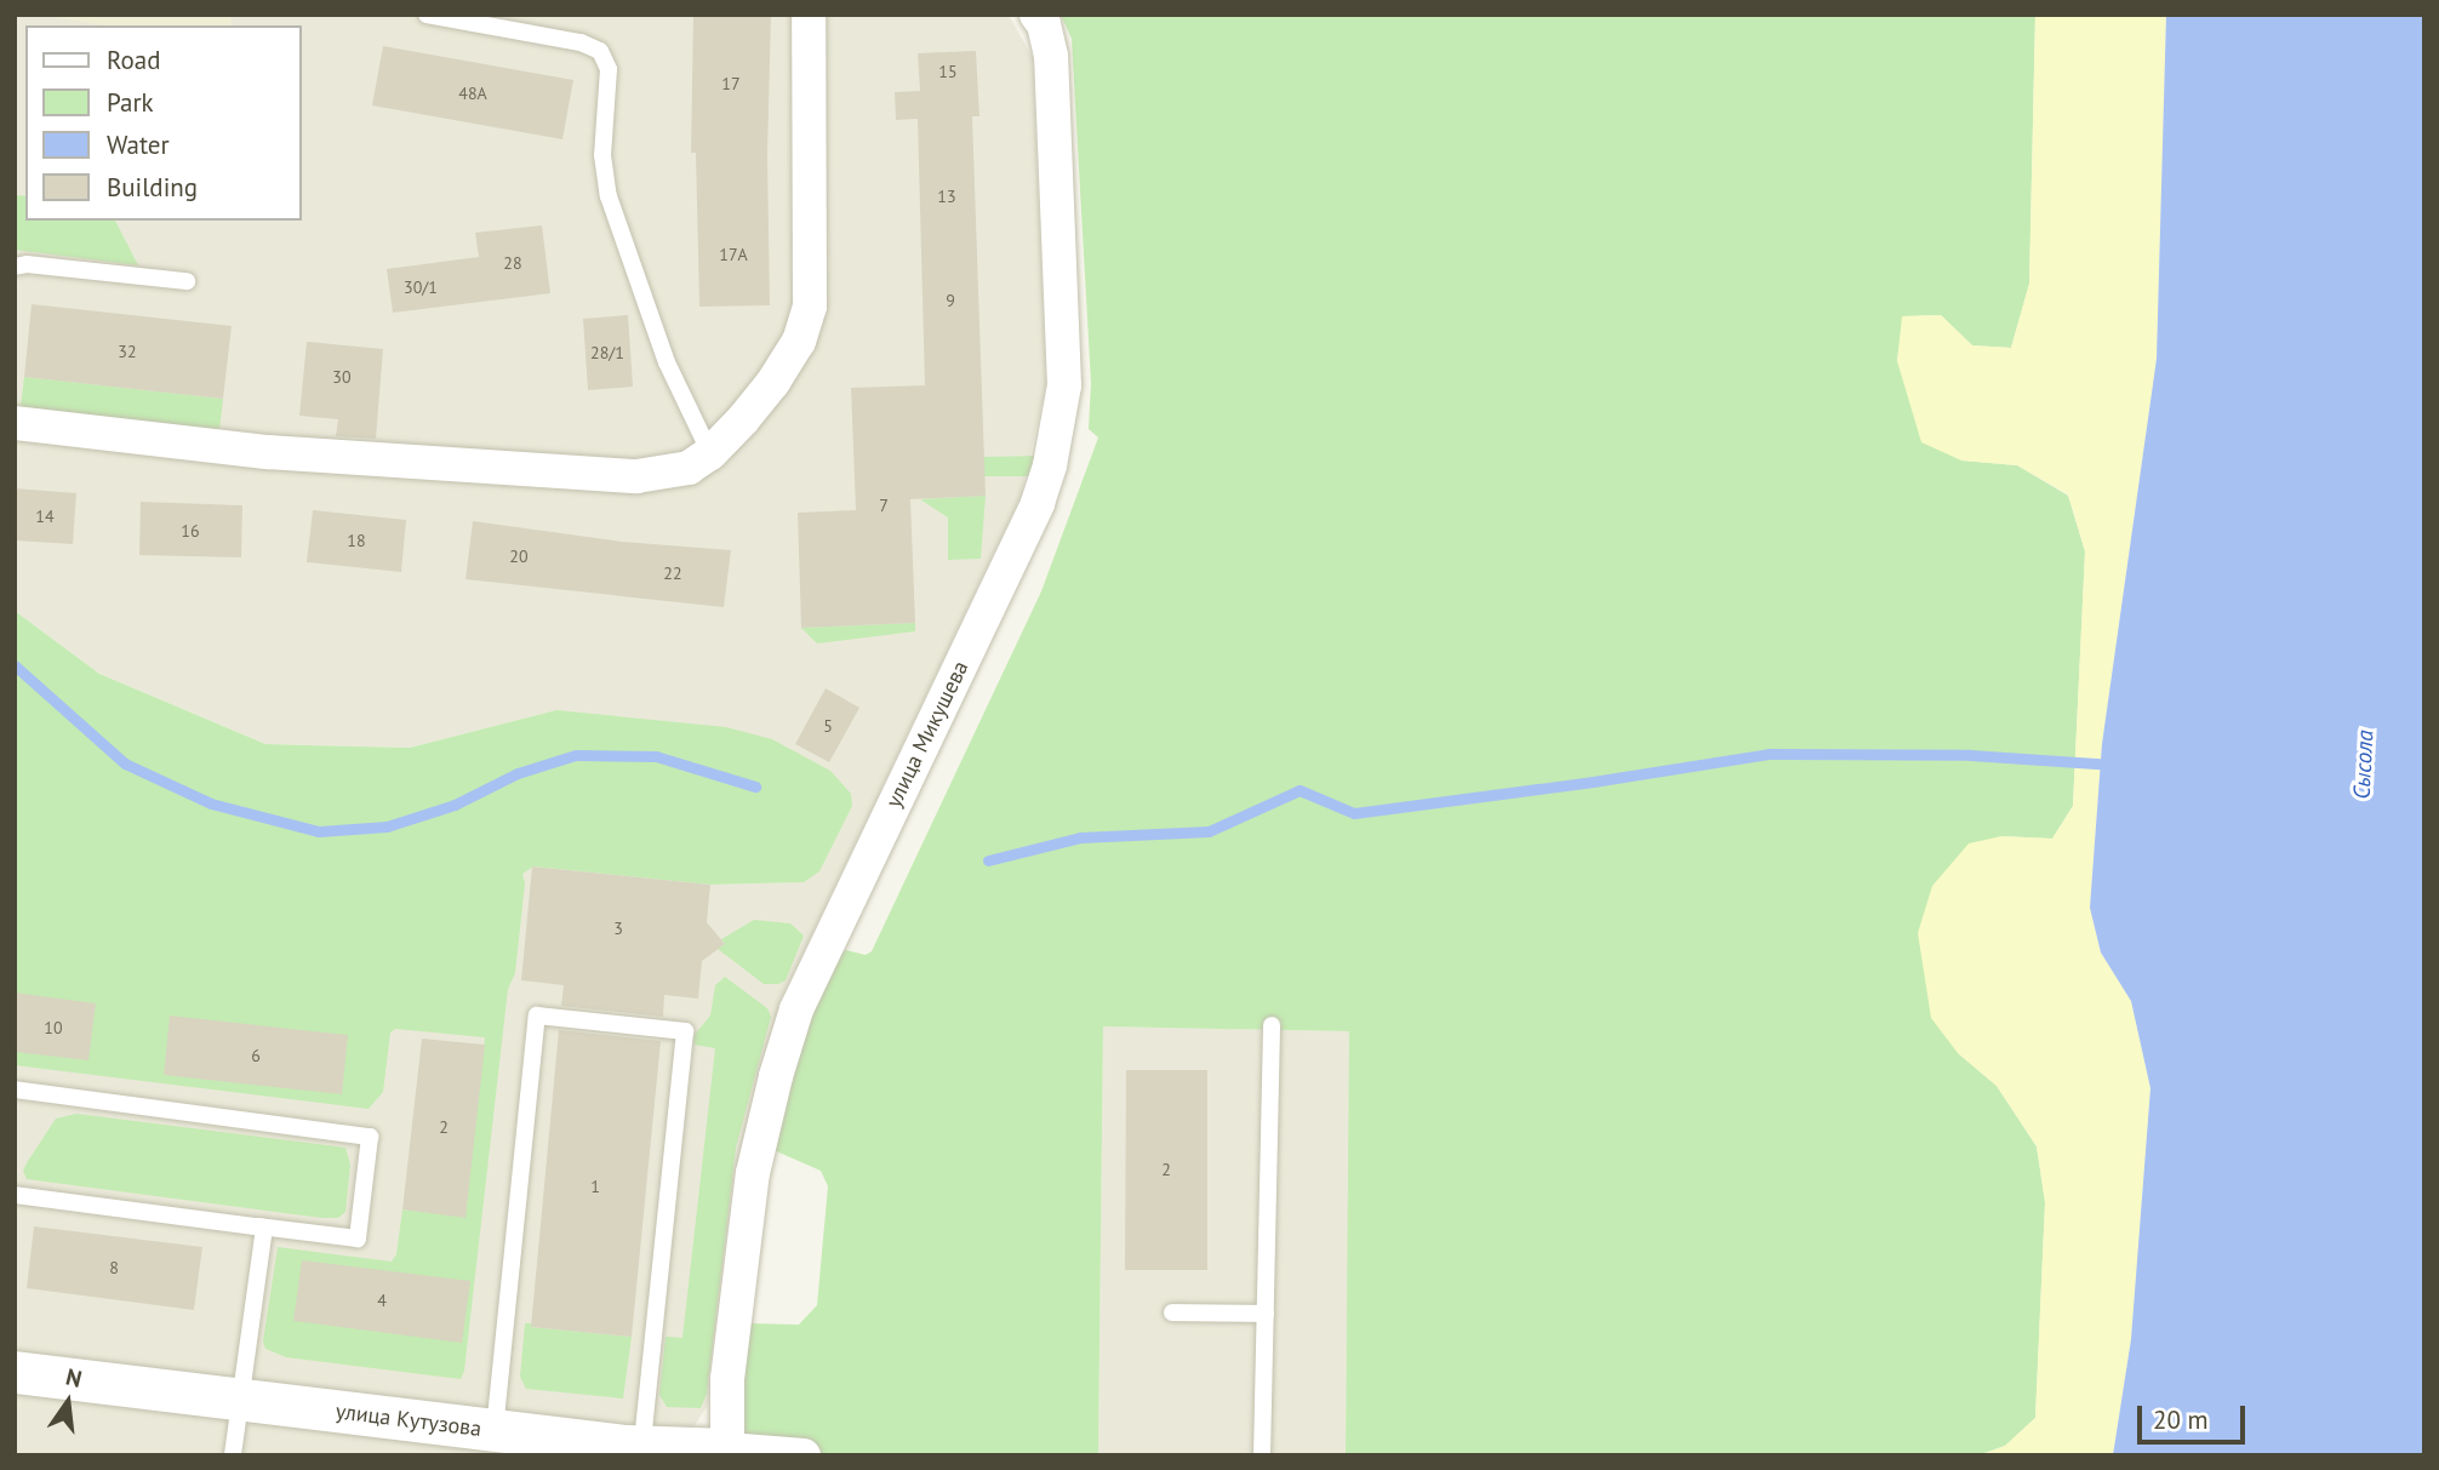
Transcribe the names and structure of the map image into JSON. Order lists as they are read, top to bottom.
{
  "streets": {
    "street": ["улица Микушева", "улица Кутузова"]
  },
  "crossings": [
    ["улица Микушева", "улица Кутузова"]
  ],
  "water": ["Сысола"],
  "house_numbers": [
    "15",
    "17",
    "48А",
    "13",
    "17А",
    "28",
    "30/1",
    "9",
    "32",
    "28/1",
    "30",
    "7",
    "14",
    "16",
    "18",
    "20",
    "22",
    "5",
    "3",
    "10",
    "6",
    "2",
    "2",
    "1",
    "8",
    "4"
  ],
  "legend": [
    "Road",
    "Park",
    "Water",
    "Building"
  ],
  "scale_bar": "20 m",
  "north": "top"
}
